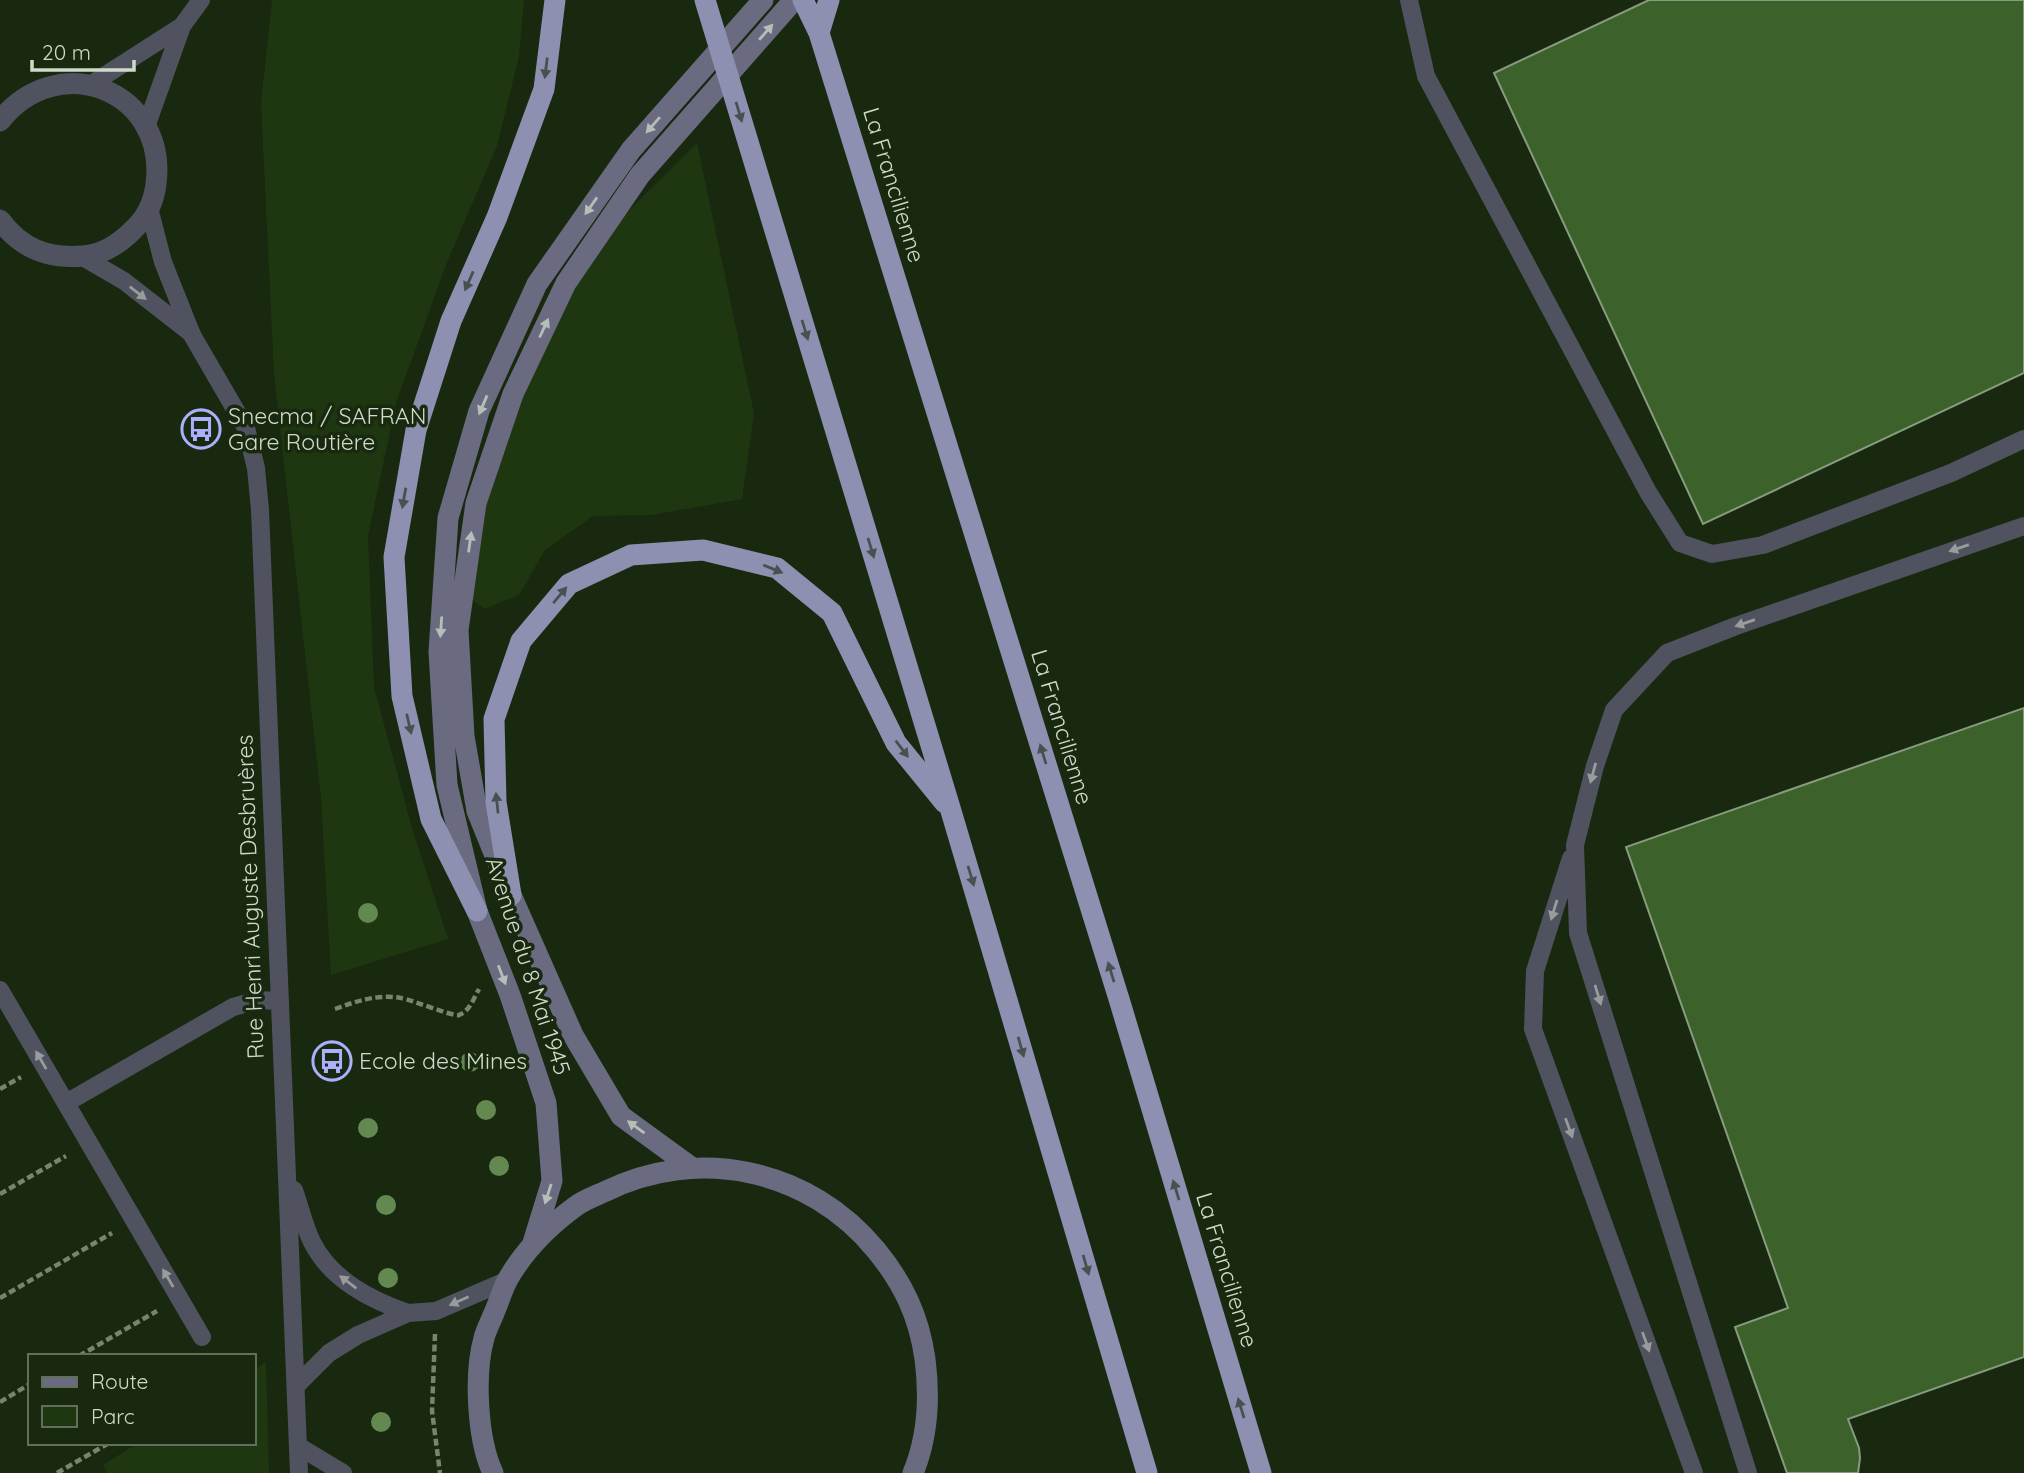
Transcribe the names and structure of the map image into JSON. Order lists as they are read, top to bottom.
{
  "streets": {
    "highway": ["La Francilienne"],
    "main road": ["Avenue du 8 Mai 1945"],
    "street": ["Rue Henri Auguste Desbruères"]
  },
  "places": {
    "bus stop": ["Snecma / SAFRAN Gare Routière", "Ecole des Mines"]
  },
  "legend": ["Route", "Parc"],
  "scale_bar": "20 m"
}
